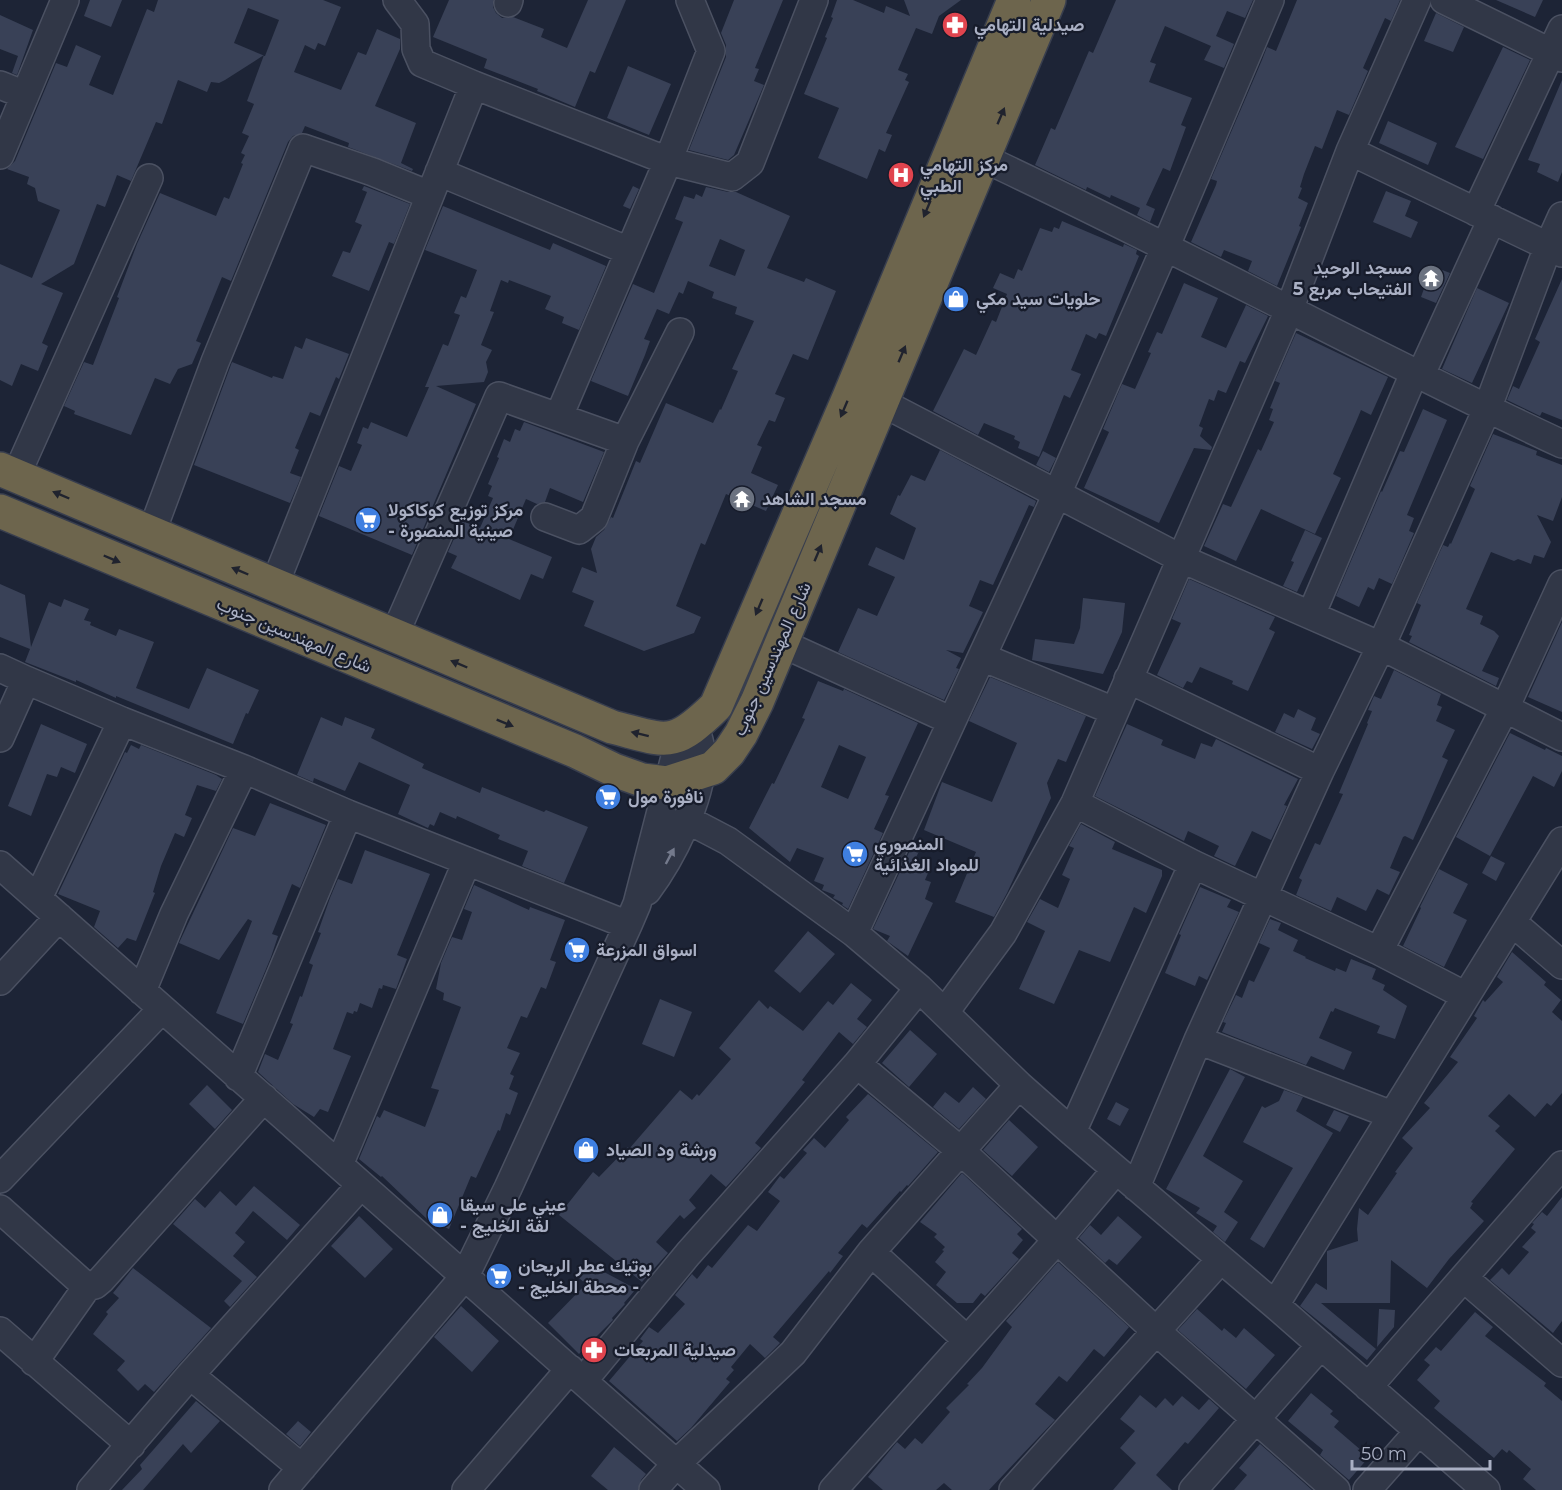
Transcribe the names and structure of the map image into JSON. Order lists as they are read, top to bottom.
{
  "streets": {
    "highway": ["شارع المهندسين جنوب"]
  },
  "places": {
    "pharmacy": ["صيدلية التهامي", "صيدلية المربعات"],
    "hospital": ["مركز التهامي الطبي"],
    "temple": ["مسجد الوحيد الفتيحاب مربع 5", "مسجد الشاهد"],
    "shop": ["حلويات سيد مكي", "ورشة ود الصياد", "عيني على سيقا - لفة الخليج"],
    "supermarket": [
      "مركز توزيع كوكاكولا - صينية المنصورة",
      "نافورة مول",
      "المنصوري للمواد الغذائية",
      "اسواق المزرعة",
      "بوتيك عطر الريحان - محطة الخليج -"
    ]
  },
  "scale_bar": "50 m"
}
